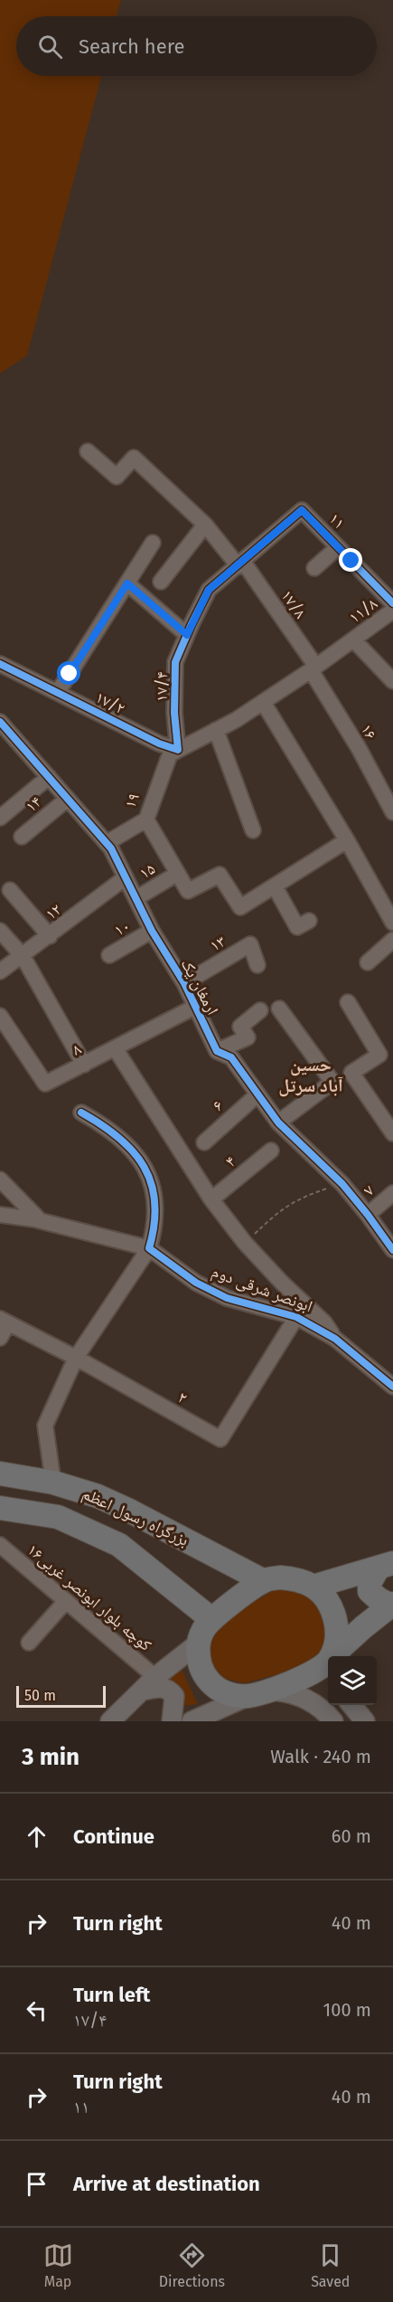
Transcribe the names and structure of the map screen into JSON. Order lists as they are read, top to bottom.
{
  "streets": {
    "highway": ["بزرگراه رسول اعظم"],
    "street": [
      "۱۱",
      "۱۷/۸",
      "۱۱/۸",
      "۱۷/۴",
      "۱۷/۲",
      "۱۶",
      "۱۹",
      "۱۴",
      "۱۵",
      "۱۲",
      "۱۰",
      "۱۳",
      "ارمغان یک",
      "۸",
      "۶",
      "۴",
      "۷",
      "ابونصر شرقی دوم",
      "۲",
      "کوچه بلوار ابونصر غربی۱۶"
    ]
  },
  "crossings": [
    ["۱۱", "۱۷/۴"],
    ["۱۷/۸", "۱۱/۸"],
    ["۱۷/۸", "۱۷/۴"],
    ["۱۷/۸", "۱۶"],
    ["۱۱/۸", "۱۷/۴"],
    ["۱۱/۸", "۱۷/۲"],
    ["۱۱/۸", "۱۶"],
    ["۱۱/۸", "۱۹"],
    ["۱۷/۴", "۱۷/۲"],
    ["۱۷/۴", "۱۹"],
    ["۱۷/۲", "۱۹"],
    ["۱۹", "ارمغان یک"],
    ["۱۴", "ارمغان یک"],
    ["۱۵", "ارمغان یک"],
    ["۱۲", "ارمغان یک"],
    ["۱۰", "ارمغان یک"],
    ["۱۳", "ارمغان یک"],
    ["ارمغان یک", "۸"],
    ["ارمغان یک", "۶"],
    ["ارمغان یک", "۷"],
    ["ابونصر شرقی دوم", "۲"]
  ],
  "districts": ["حسین آباد سرتل"],
  "scale_bar": "50 m",
  "page": {
    "search": "Search here",
    "scale": "50 m",
    "heading": ["3 min", "Walk · 240 m"],
    "list": [
      ["Continue", "60 m"],
      ["Turn right", "40 m"],
      ["Turn left", "۱۷/۴", "100 m"],
      ["Turn right", "۱۱", "40 m"],
      "Arrive at destination"
    ],
    "nav": ["Map", "Directions", "Saved"]
  }
}
